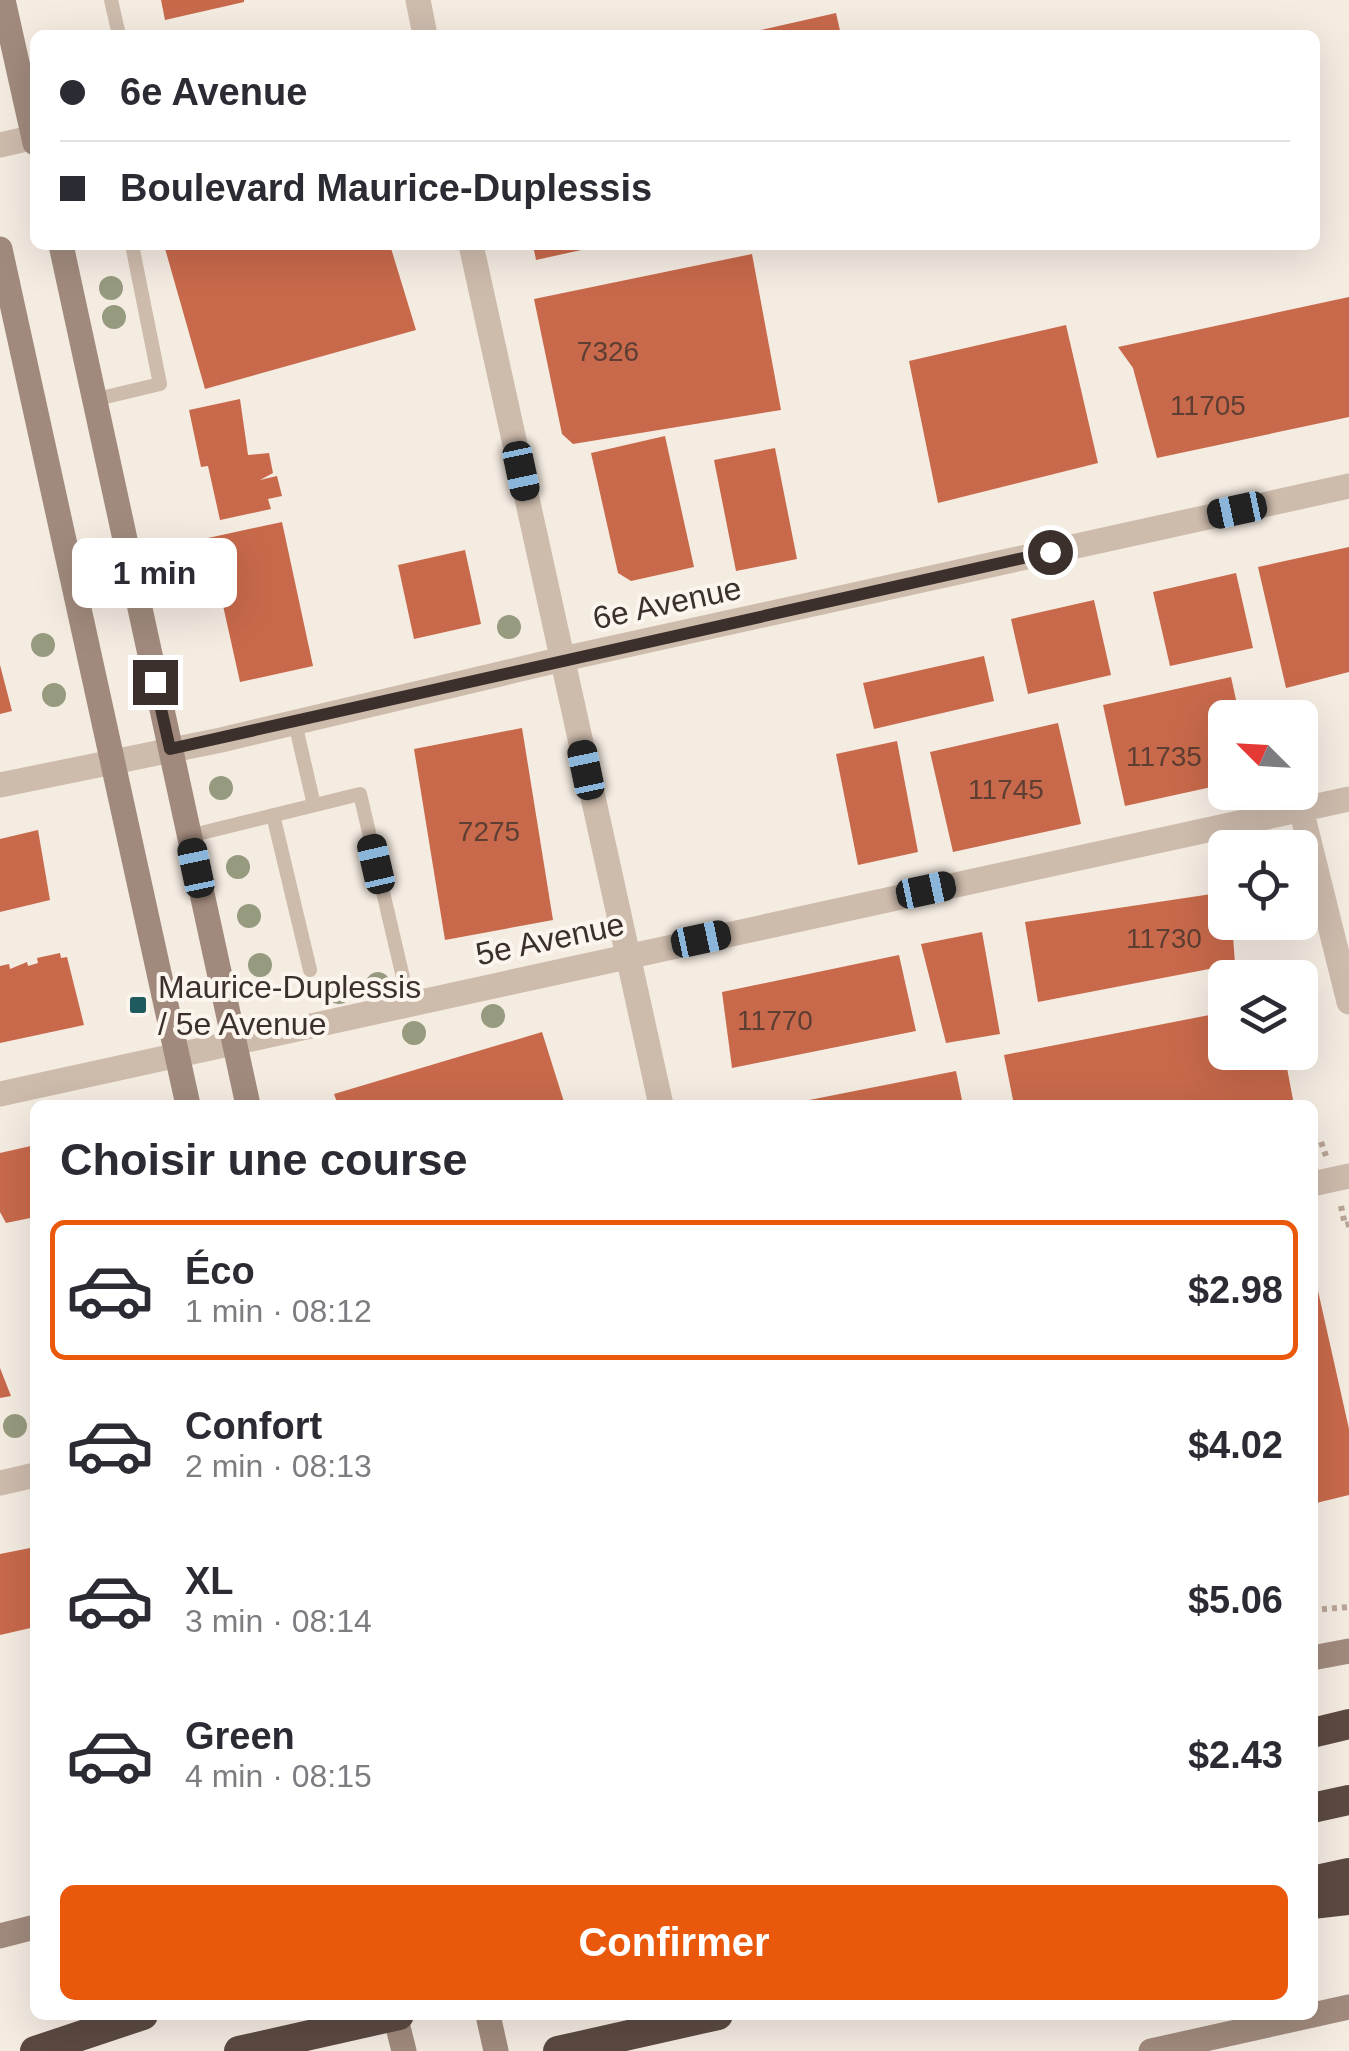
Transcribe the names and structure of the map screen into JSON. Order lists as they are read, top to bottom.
{
  "streets": {
    "street": ["6e Avenue", "5e Avenue"]
  },
  "places": {
    "transit": ["Maurice-Duplessis / 5e Avenue"]
  },
  "house_numbers": [
    "7326",
    "11705",
    "11735",
    "11745",
    "7275",
    "11730",
    "11770"
  ],
  "north": "top left",
  "page": {
    "banner": ["6e Avenue", "Boulevard Maurice-Duplessis"],
    "bubble": "1 min",
    "heading": "Choisir une course",
    "list": [
      {
        "name": "Éco",
        "note": "1 min · 08:12",
        "value": "$2.98"
      },
      {
        "name": "Confort",
        "note": "2 min · 08:13",
        "value": "$4.02"
      },
      {
        "name": "XL",
        "note": "3 min · 08:14",
        "value": "$5.06"
      },
      {
        "name": "Green",
        "note": "4 min · 08:15",
        "value": "$2.43"
      }
    ],
    "buttons": "Confirmer"
  }
}
